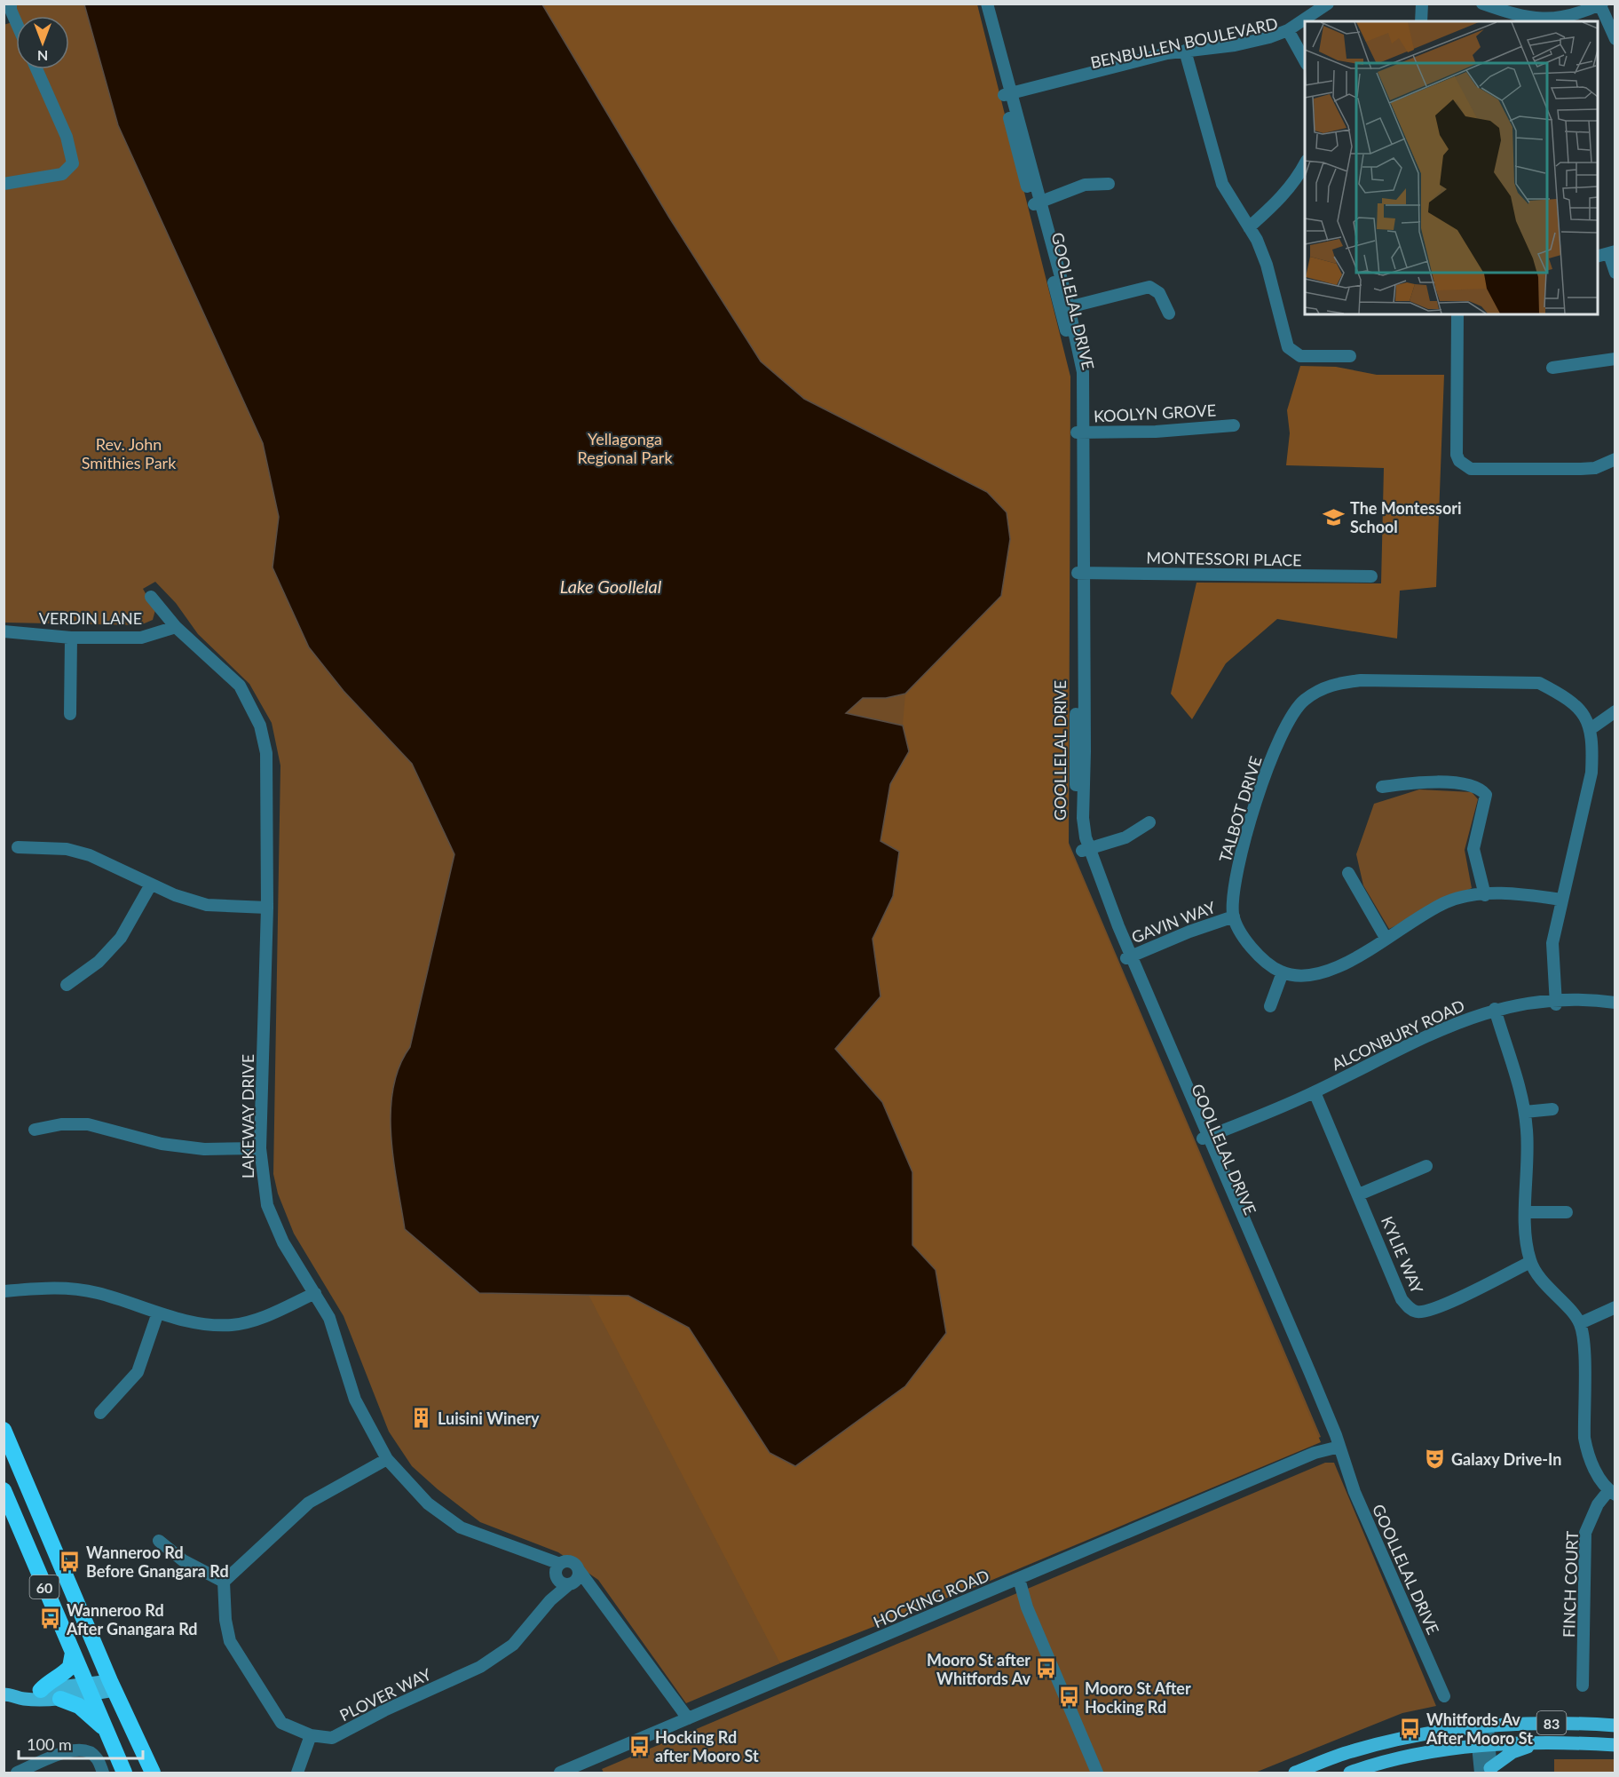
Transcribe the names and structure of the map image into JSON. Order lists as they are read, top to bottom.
{
  "streets": {
    "highway": ["60"],
    "main road": ["83"],
    "street": [
      "BENBULLEN BOULEVARD",
      "GOOLLELAL DRIVE",
      "KOOLYN GROVE",
      "MONTESSORI PLACE",
      "VERDIN LANE",
      "TALBOT DRIVE",
      "GAVIN WAY",
      "ALCONBURY ROAD",
      "LAKEWAY DRIVE",
      "KYLIE WAY",
      "FINCH COURT",
      "HOCKING ROAD",
      "PLOVER WAY"
    ]
  },
  "crossings": [
    ["BENBULLEN BOULEVARD", "GOOLLELAL DRIVE"],
    ["GOOLLELAL DRIVE", "KOOLYN GROVE"],
    ["GOOLLELAL DRIVE", "MONTESSORI PLACE"],
    ["GOOLLELAL DRIVE", "GAVIN WAY"],
    ["GOOLLELAL DRIVE", "ALCONBURY ROAD"],
    ["GOOLLELAL DRIVE", "HOCKING ROAD"],
    ["VERDIN LANE", "LAKEWAY DRIVE"],
    ["TALBOT DRIVE", "GAVIN WAY"],
    ["ALCONBURY ROAD", "KYLIE WAY"],
    ["LAKEWAY DRIVE", "PLOVER WAY"]
  ],
  "water": ["Lake Goollelal"],
  "parks": ["Yellagonga Regional Park", "Rev. John Smithies Park"],
  "places": {
    "school or university": ["The Montessori School"],
    "building": ["Luisini Winery"],
    "theatre": ["Galaxy Drive-In"],
    "bus stop": [
      "Wanneroo Rd Before Gnangara Rd",
      "Wanneroo Rd After Gnangara Rd",
      "Mooro St after Whitfords Av",
      "Mooro St After Hocking Rd",
      "Whitfords Av After Mooro St",
      "Hocking Rd after Mooro St"
    ]
  },
  "scale_bar": "100 m",
  "north": "bottom"
}
